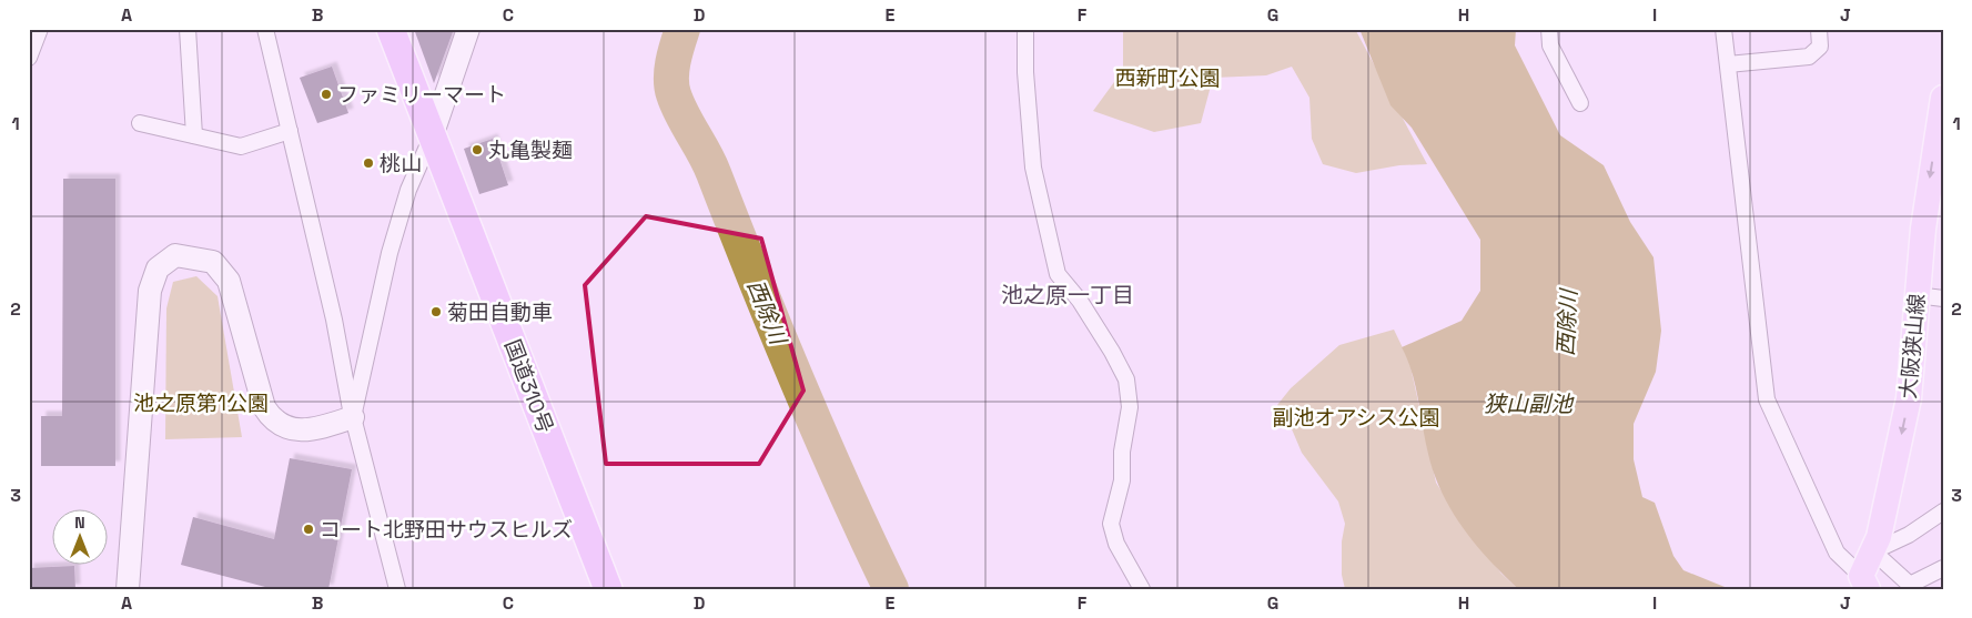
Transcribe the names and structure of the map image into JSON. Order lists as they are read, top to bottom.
{
  "streets": {
    "highway": ["国道310号"],
    "main road": ["大阪狭山線"]
  },
  "one_way": ["大阪狭山線"],
  "districts": ["池之原一丁目"],
  "water": ["西除川", "狭山副池"],
  "parks": ["西新町公園", "池之原第1公園", "副池オアシス公園"],
  "places": [
    "ファミリーマート",
    "丸亀製麺",
    "桃山",
    "菊田自動車",
    "コート北野田サウスヒルズ"
  ],
  "north": "top",
  "grid": {
    "columns": [
      "A",
      "B",
      "C",
      "D",
      "E",
      "F",
      "G",
      "H",
      "I",
      "J"
    ],
    "rows": ["1", "2", "3"]
  }
}
